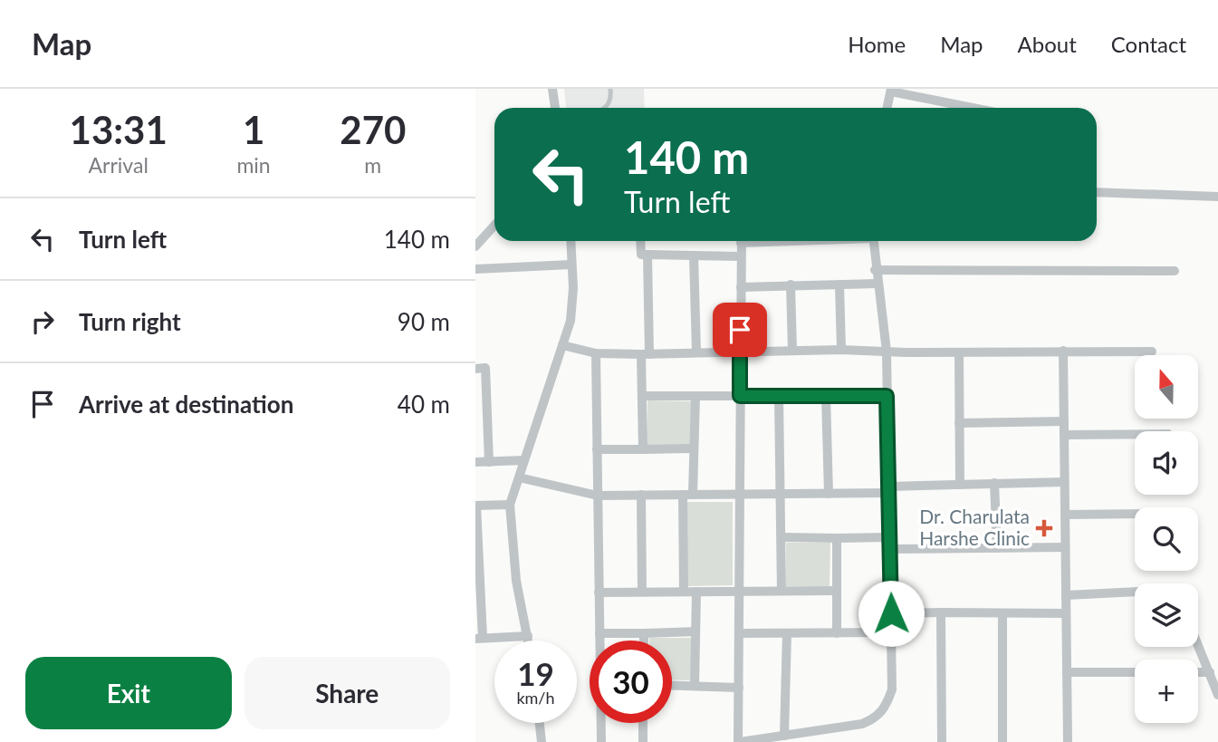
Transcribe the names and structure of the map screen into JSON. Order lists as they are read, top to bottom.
{
  "places": {
    "health": ["Dr. Charulata Harshe Clinic"]
  },
  "north": "top",
  "page": {
    "header": "Map",
    "nav": [
      "Home",
      "Map",
      "About",
      "Contact"
    ],
    "eta": [
      "13:31",
      "Arrival",
      "1",
      "min",
      "270",
      "m"
    ],
    "turn": ["140 m", "Turn left"],
    "list": [
      {
        "name": "Turn left",
        "value": "140 m"
      },
      {
        "name": "Turn right",
        "value": "90 m"
      },
      {
        "name": "Arrive at destination",
        "value": "40 m"
      }
    ],
    "map_buttons": "+",
    "speed": "19 km/h",
    "limit": "30",
    "buttons": ["Exit", "Share"]
  }
}
